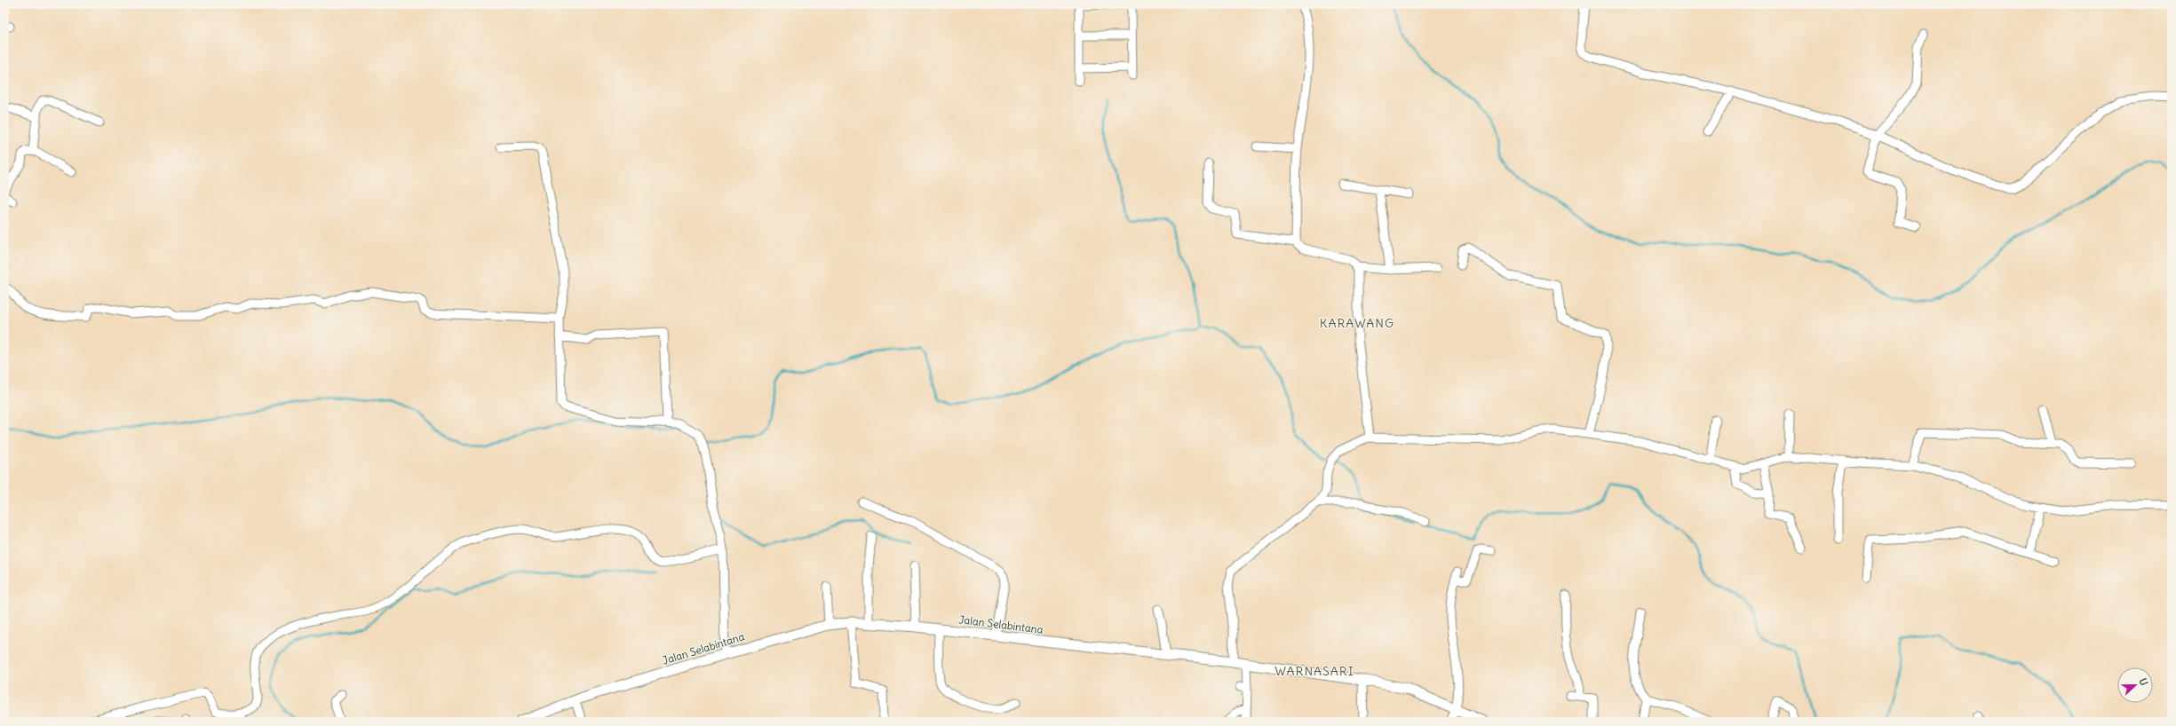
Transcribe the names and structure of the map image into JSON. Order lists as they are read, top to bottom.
{
  "streets": {
    "street": ["Jalan Selabintana"]
  },
  "districts": ["KARAWANG", "WARNASARI"],
  "north": "right"
}
